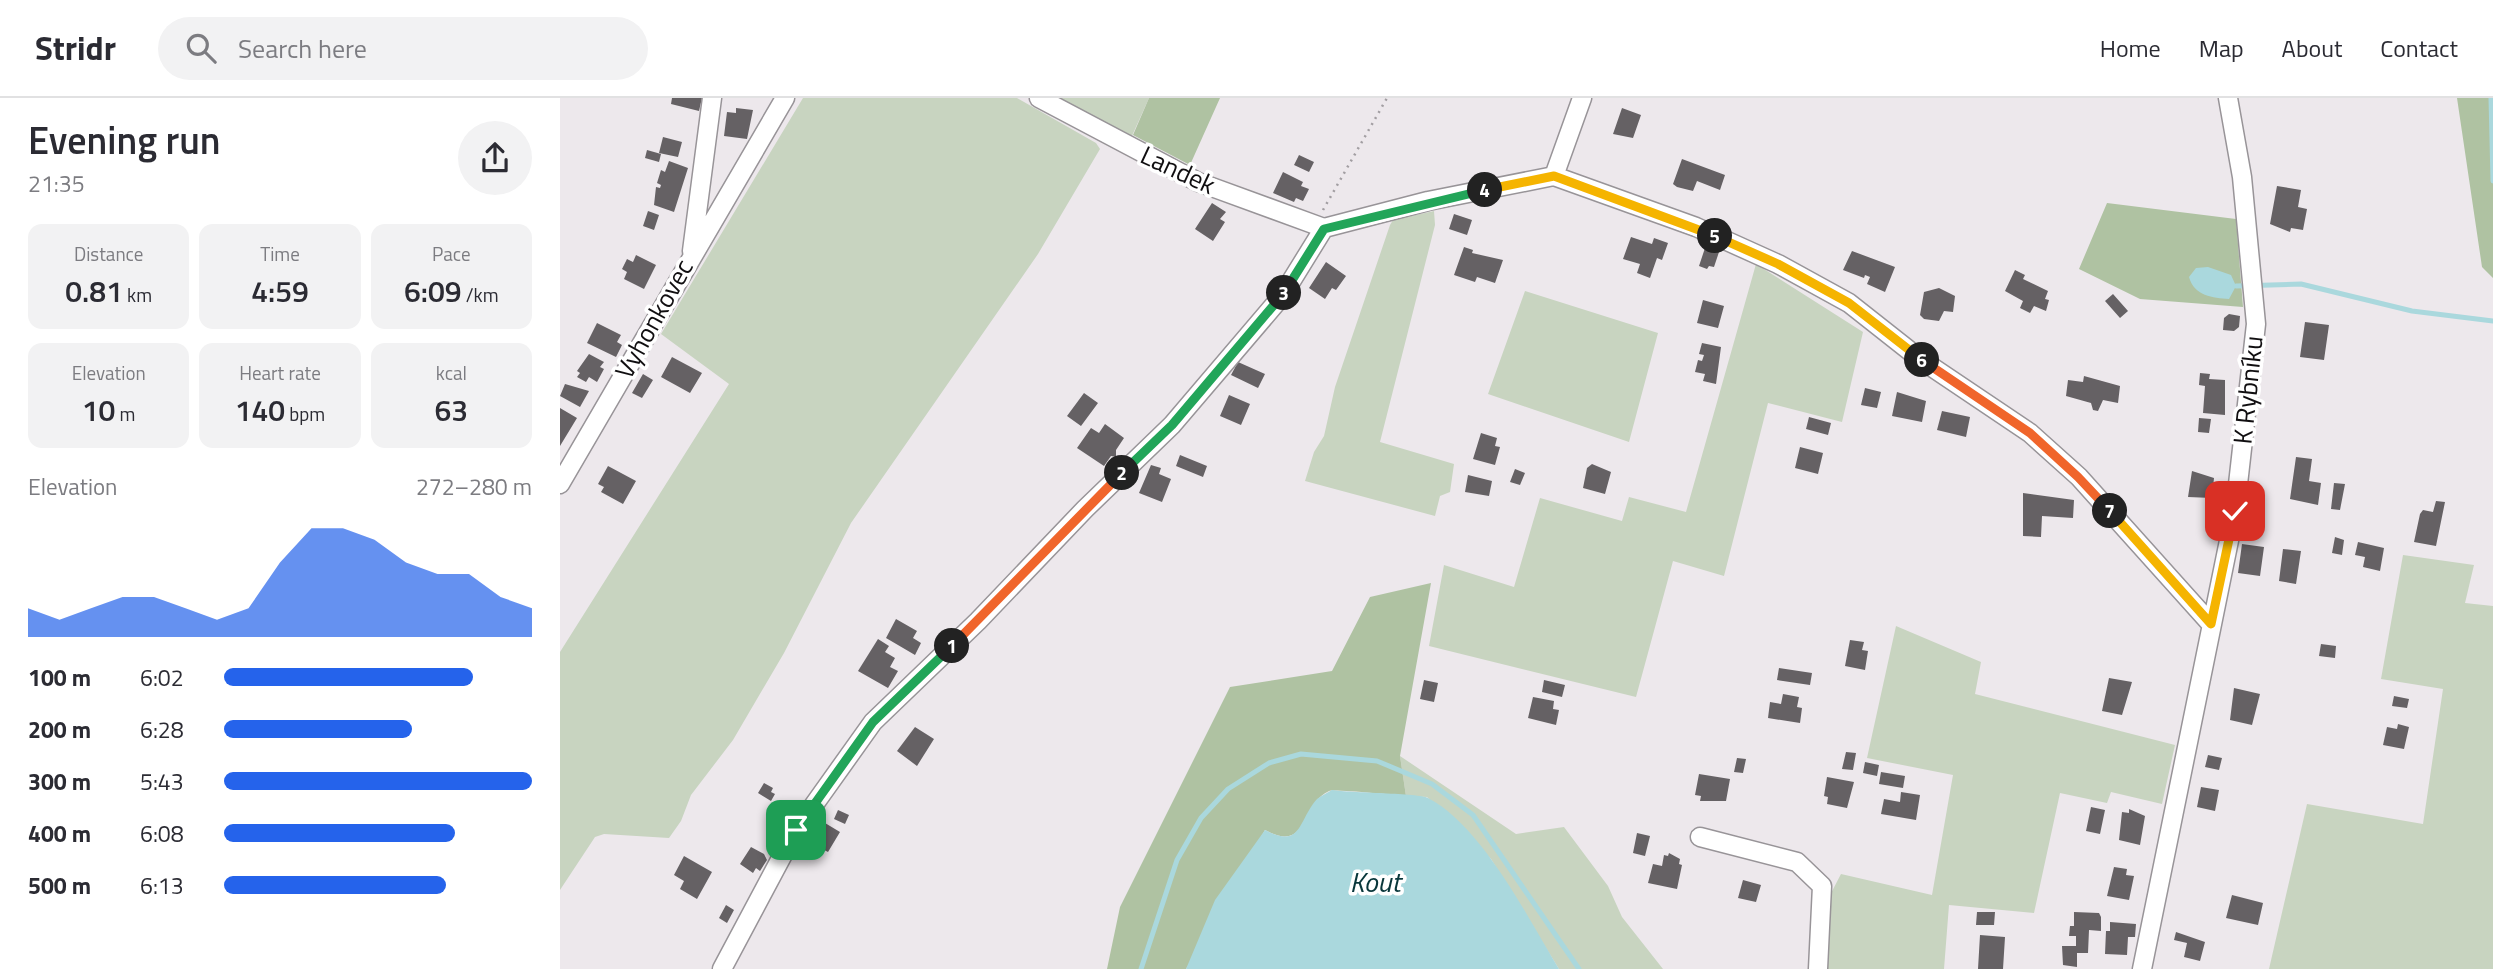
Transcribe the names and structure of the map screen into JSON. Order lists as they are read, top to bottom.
{
  "streets": {
    "street": ["Landek", "Vyhonkovec", "K Rybníku"]
  },
  "water": ["Kout"],
  "page": {
    "header": "Stridr",
    "search": "Search here",
    "nav": [
      "Home",
      "Map",
      "About",
      "Contact"
    ],
    "heading": ["Evening run", "21:35"],
    "pins": [
      "4",
      "5",
      "3",
      "6",
      "2",
      "7",
      "1"
    ],
    "stats": [
      ["Distance", "0.81 km"],
      ["Time", "4:59"],
      ["Pace", "6:09 /km"],
      ["Elevation", "10 m"],
      ["Heart rate", "140 bpm"],
      ["kcal", "63"]
    ],
    "chart": ["Elevation", "272–280 m"],
    "list": [
      {
        "name": "100 m",
        "note": "6:02"
      },
      {
        "name": "200 m",
        "note": "6:28"
      },
      {
        "name": "300 m",
        "note": "5:43"
      },
      {
        "name": "400 m",
        "note": "6:08"
      },
      {
        "name": "500 m",
        "note": "6:13"
      }
    ]
  }
}
